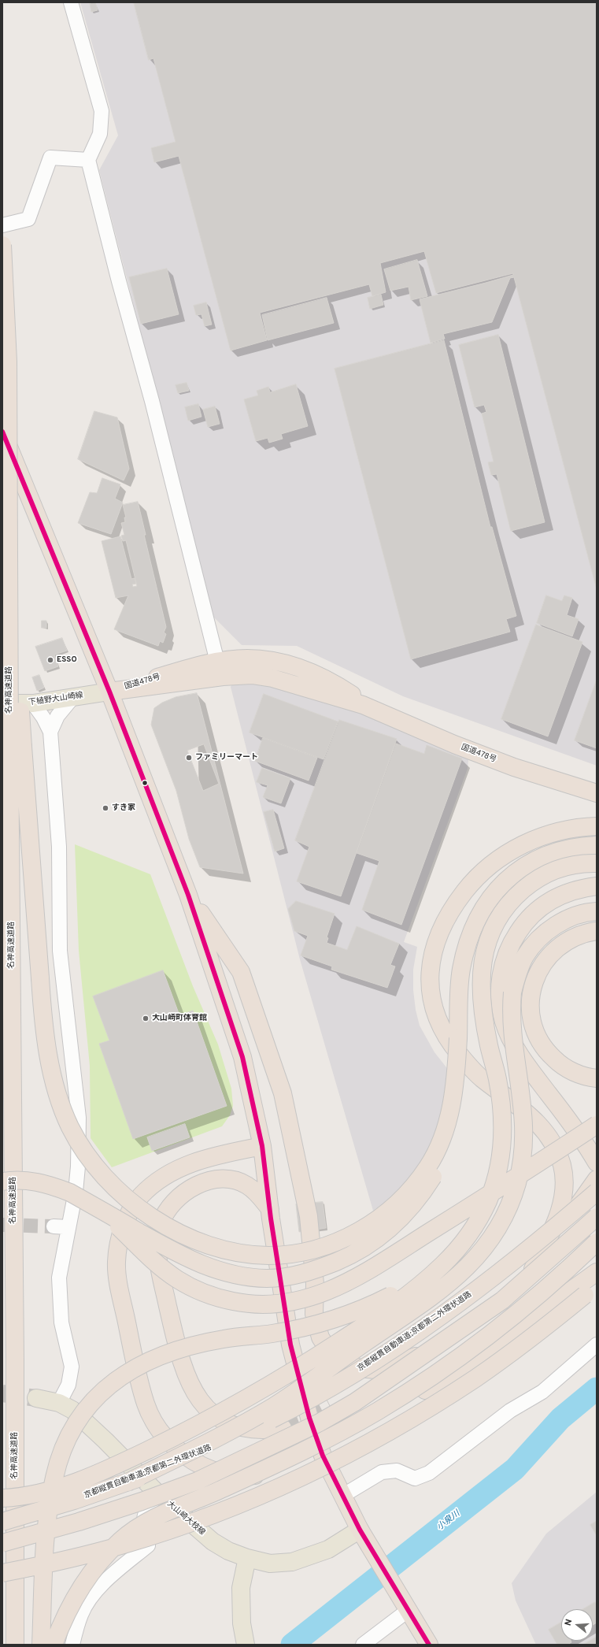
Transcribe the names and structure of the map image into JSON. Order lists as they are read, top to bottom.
{
  "streets": {
    "highway": ["国道478号", "名神高速道路", "京都縦貫自動車道;京都第二外環状道路"],
    "main road": ["下植野大山崎線", "大山崎大枝線"]
  },
  "crossings": [
    ["国道478号", "下植野大山崎線"]
  ],
  "water": ["小泉川"],
  "places": [
    "ESSO",
    "ファミリーマート",
    "すき家",
    "大山崎町体育館"
  ],
  "north": "left"
}
